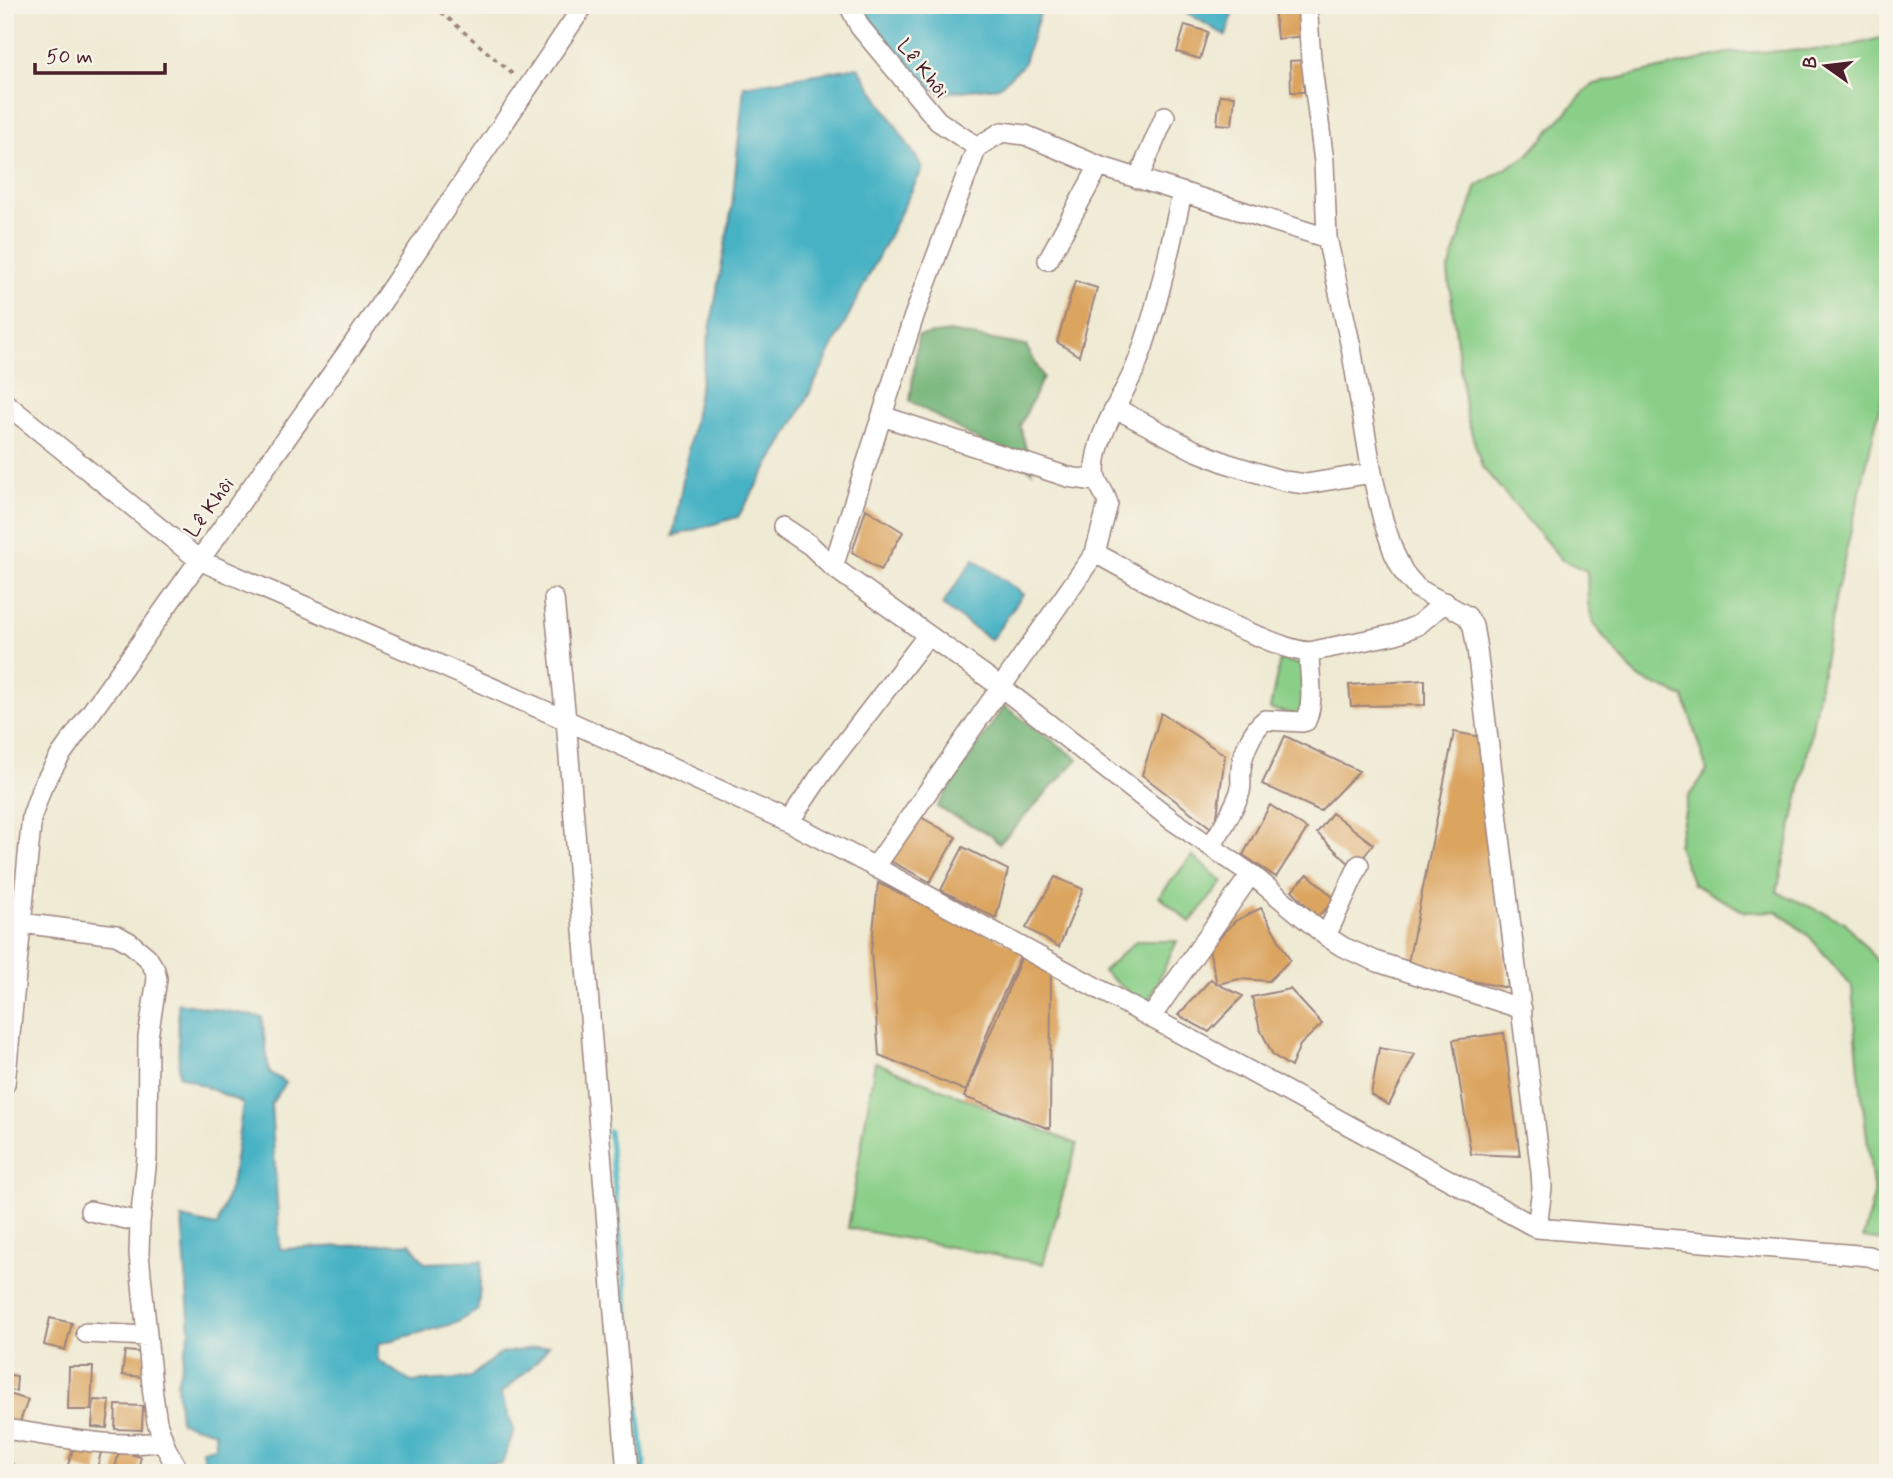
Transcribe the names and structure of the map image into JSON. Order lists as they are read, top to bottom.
{
  "streets": {
    "street": ["Lê Khôi"]
  },
  "scale_bar": "50 m",
  "north": "left"
}
